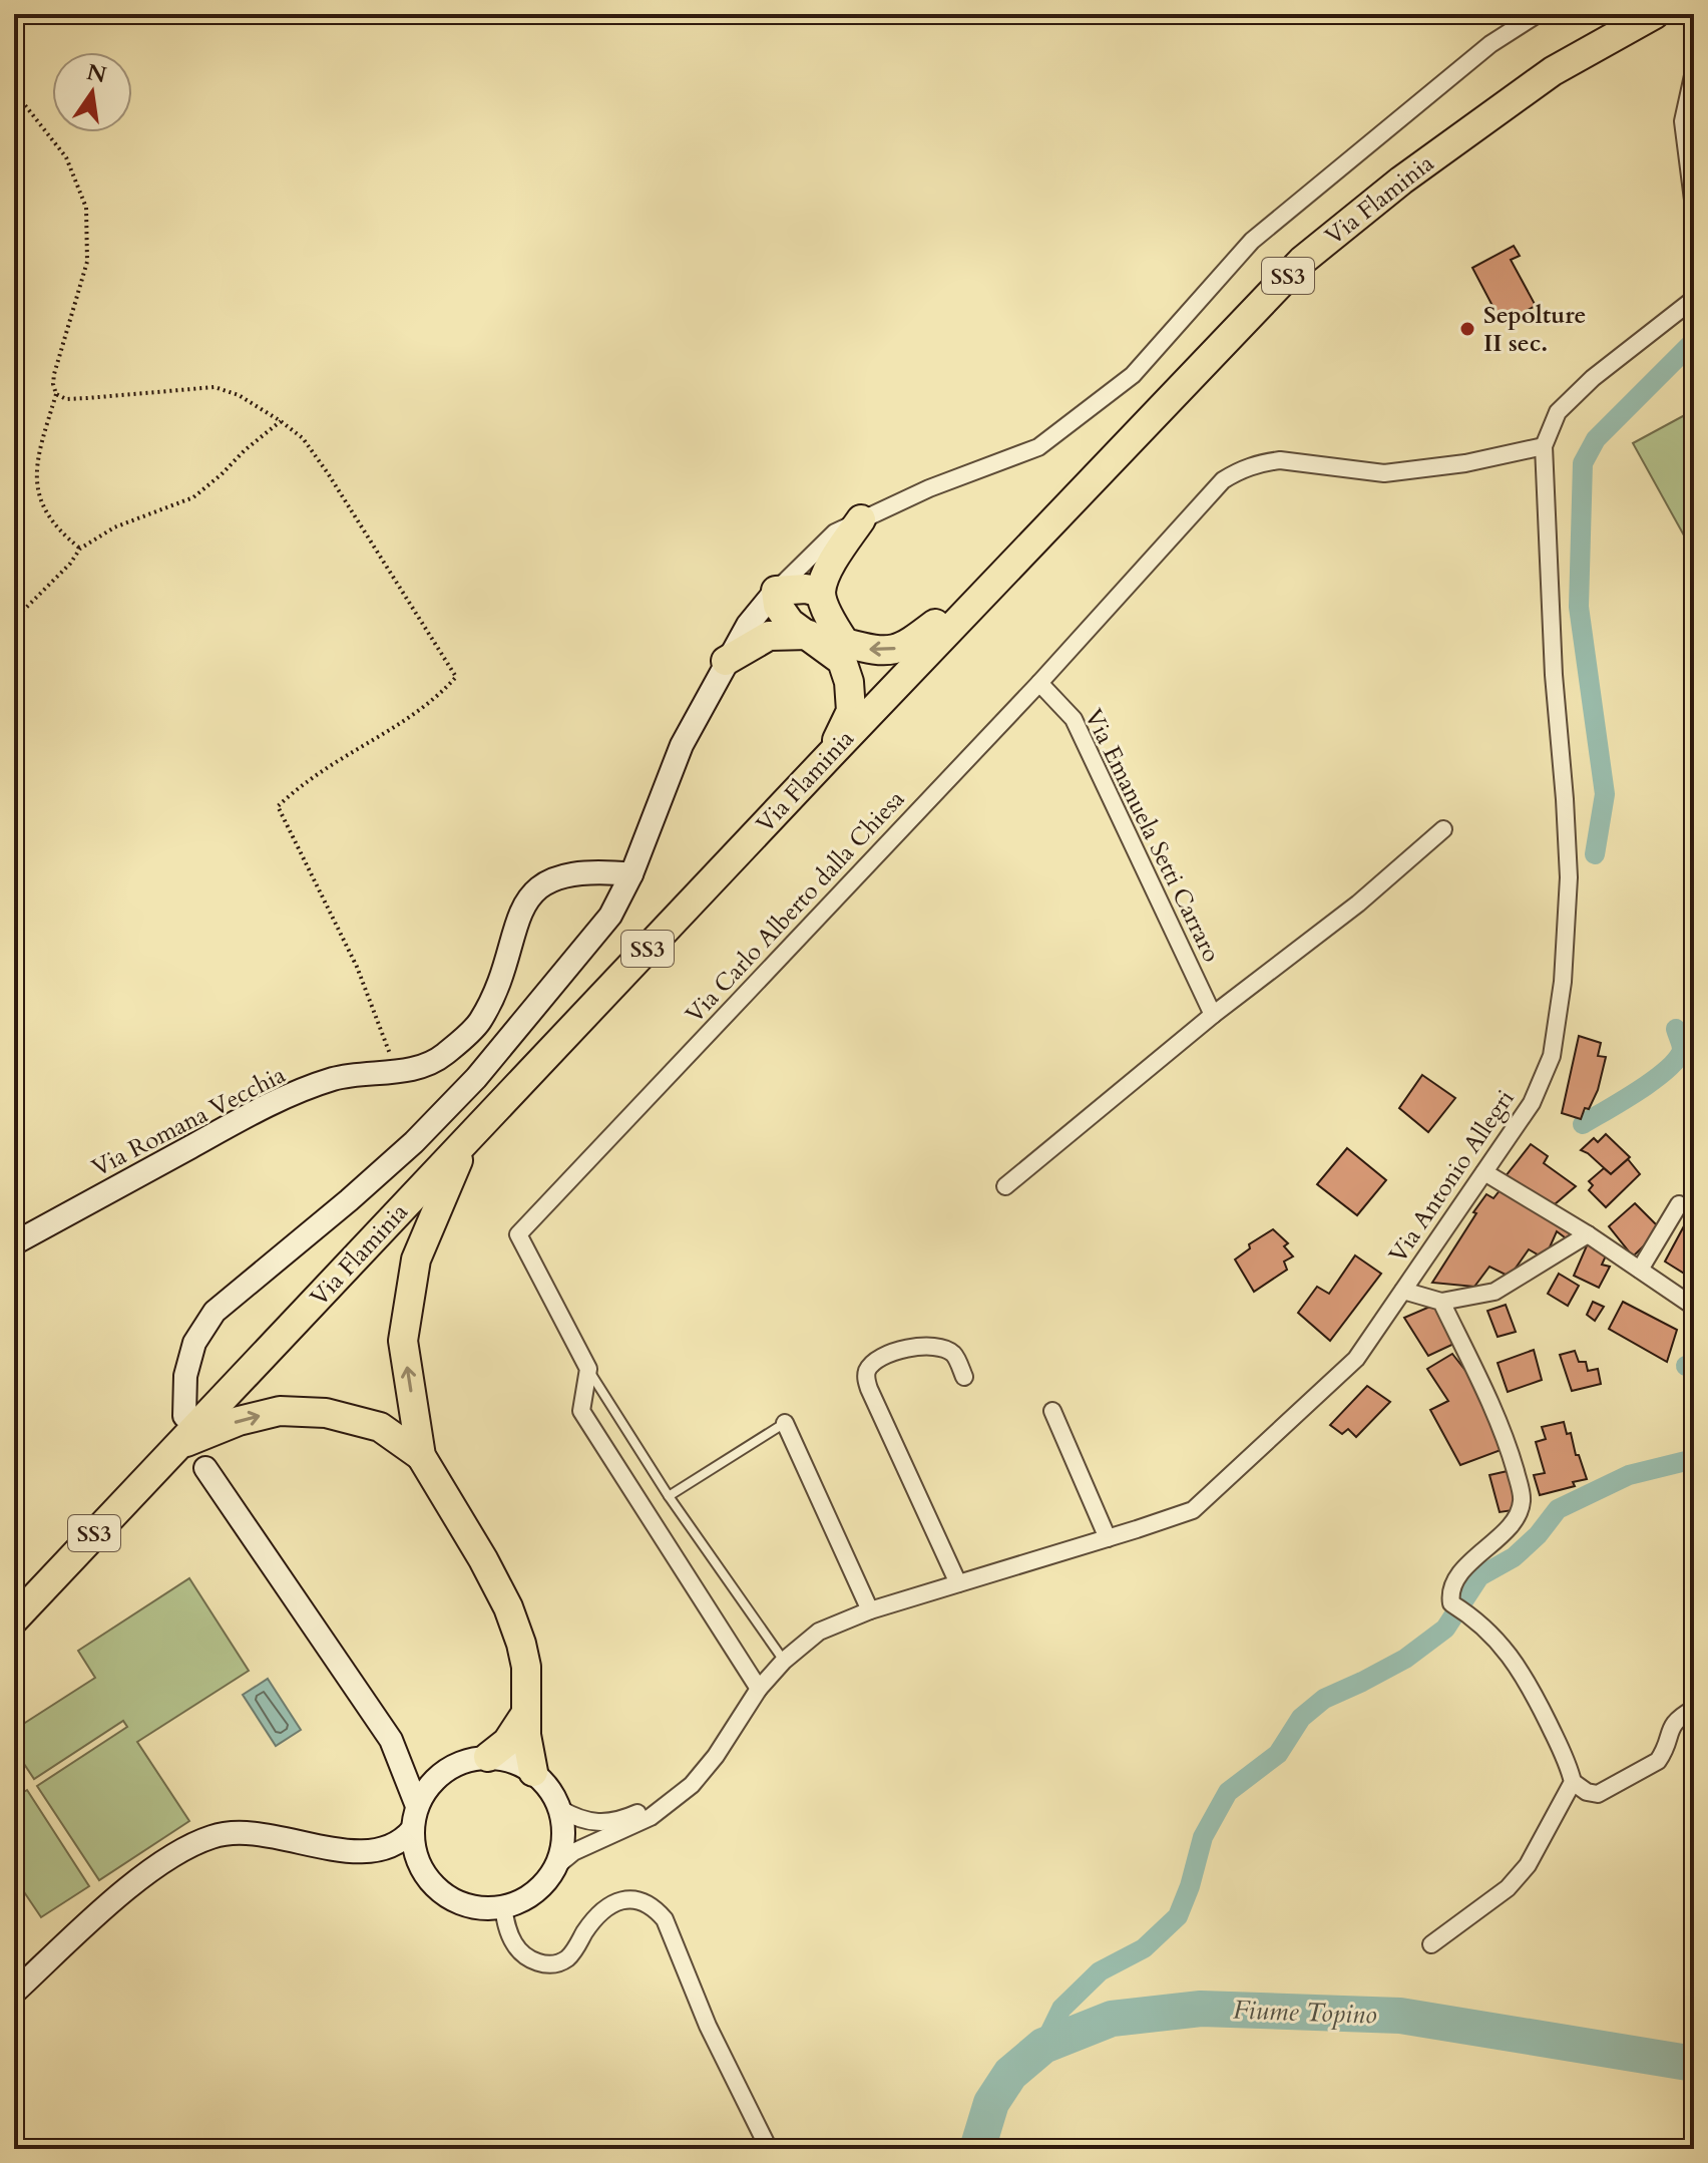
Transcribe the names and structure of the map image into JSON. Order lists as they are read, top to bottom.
{
  "streets": {
    "highway": ["Via Flaminia", "SS3"],
    "main road": ["Via Romana Vecchia"],
    "street": ["Via Emanuela Setti Carraro", "Via Carlo Alberto dalla Chiesa", "Via Antonio Allegri"]
  },
  "crossings": [
    ["Via Emanuela Setti Carraro", "Via Carlo Alberto dalla Chiesa"],
    ["Via Carlo Alberto dalla Chiesa", "Via Antonio Allegri"]
  ],
  "water": ["Fiume Topino"],
  "places": ["Sepolture II sec."],
  "north": "top"
}
